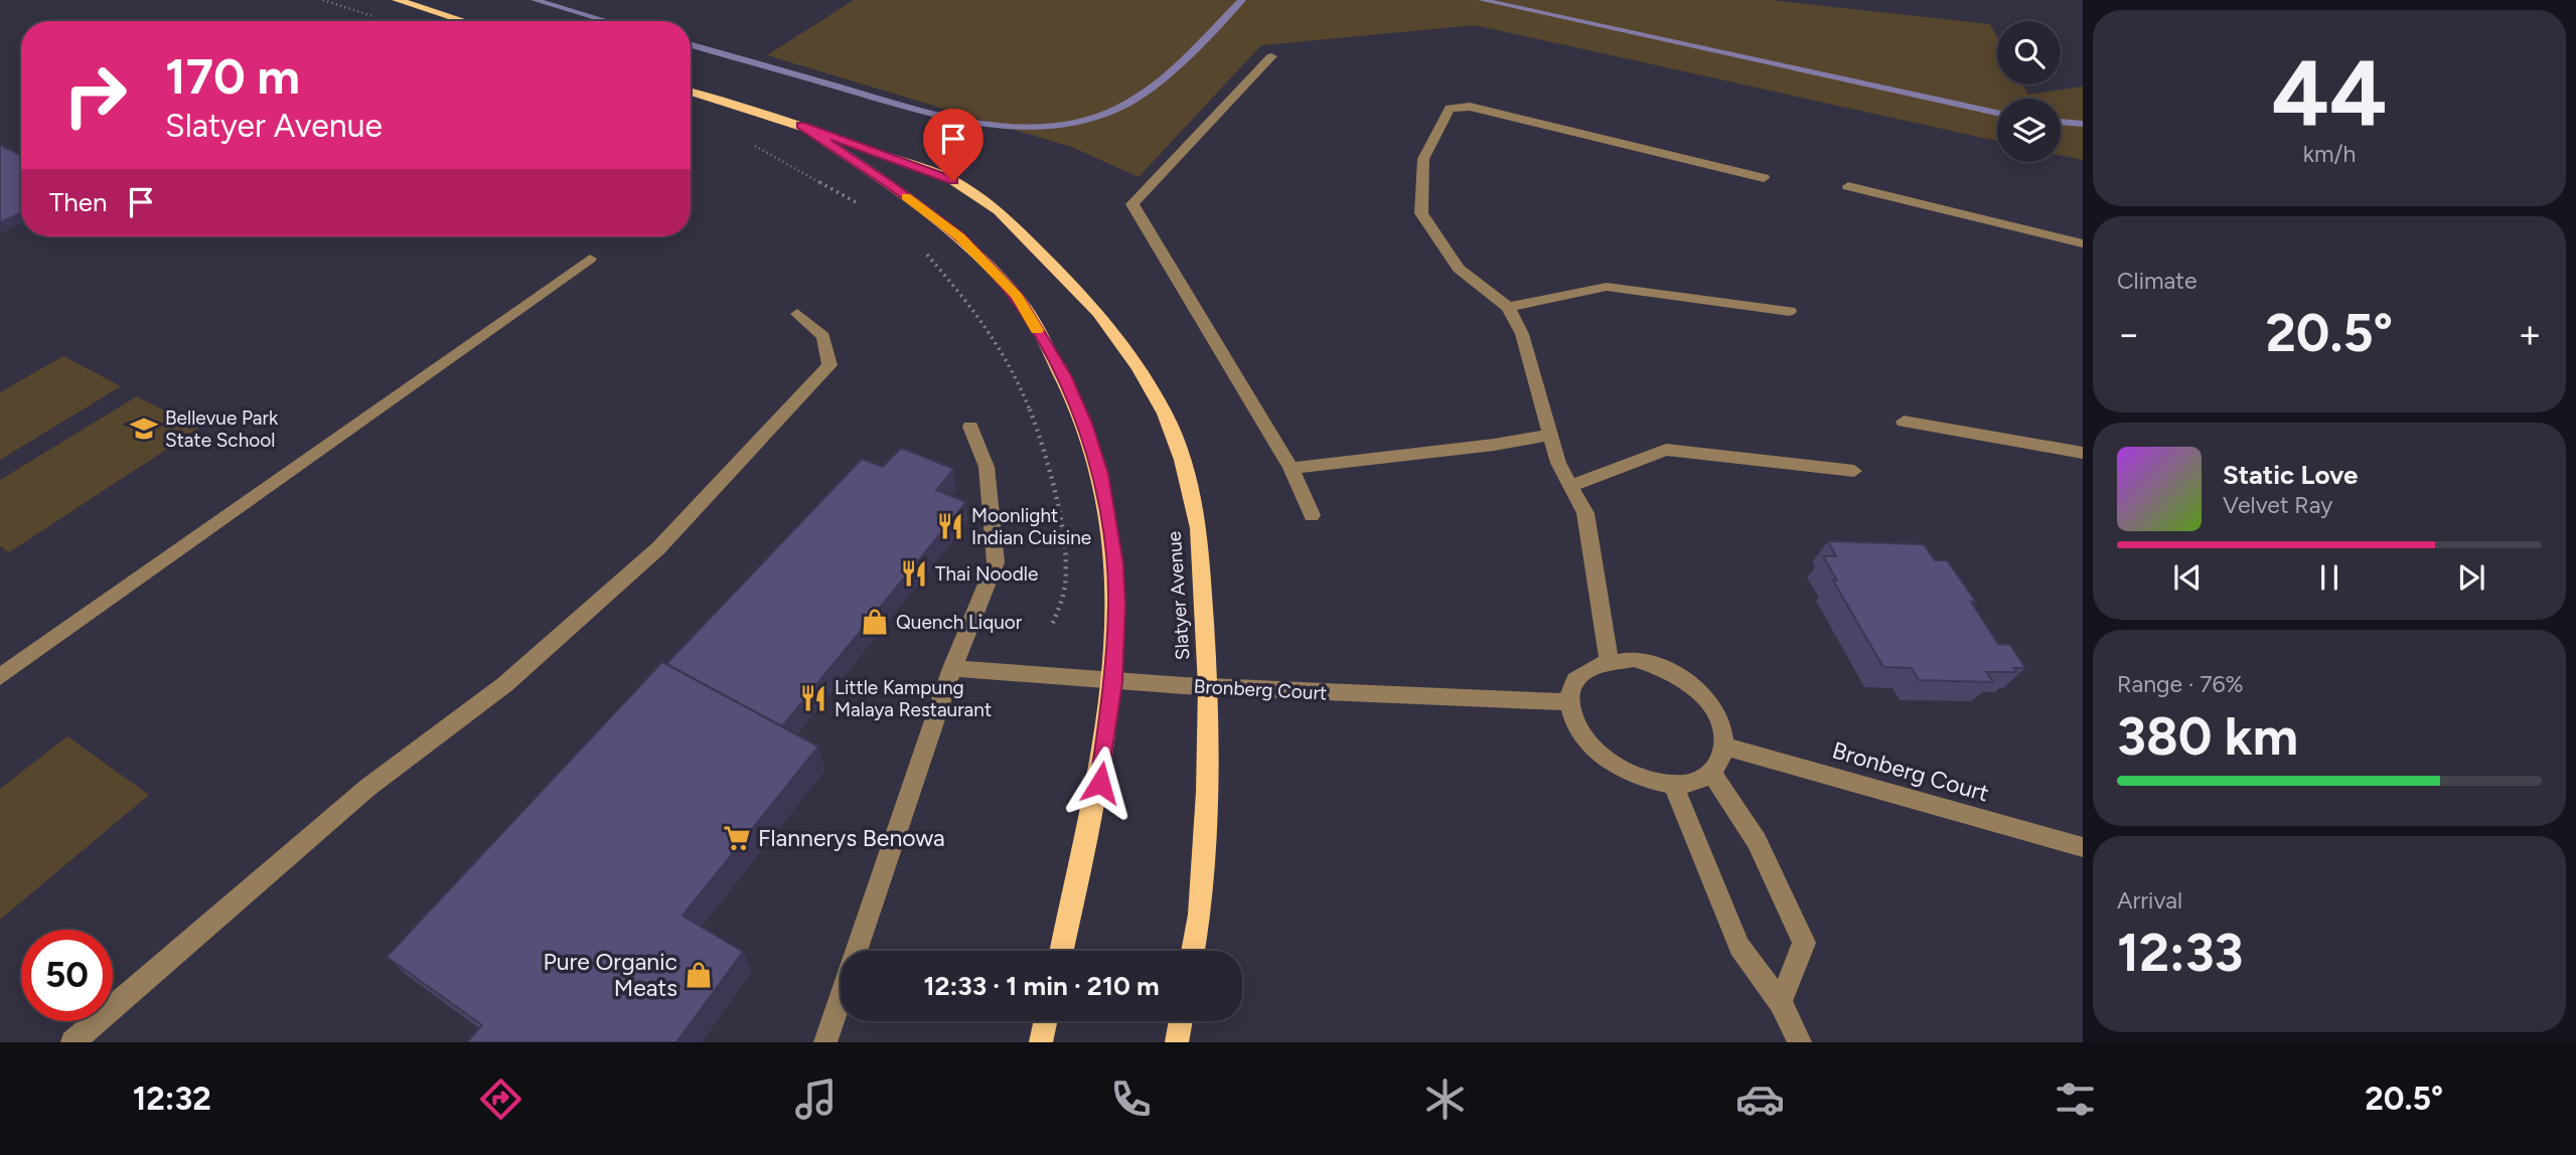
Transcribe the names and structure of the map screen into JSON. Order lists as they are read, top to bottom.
{
  "streets": {
    "main road": ["Slatyer Avenue"],
    "lane": ["Bronberg Court"]
  },
  "crossings": [
    ["Slatyer Avenue", "Bronberg Court"]
  ],
  "places": {
    "school or university": ["Bellevue Park State School"],
    "restaurant": ["Moonlight Indian Cuisine", "Thai Noodle", "Little Kampung Malaya Restaurant"],
    "shop": ["Quench Liquor", "Pure Organic Meats"],
    "supermarket": ["Flannerys Benowa"]
  },
  "page": {
    "tile": [
      ["44", "km/h"],
      "Climate",
      ["Range · 76%", "380 km"],
      ["Arrival", "12:33"]
    ],
    "turn": ["170 m", "Slatyer Avenue"],
    "then": "Then",
    "heat": ["−", "20.5°", "+"],
    "song": ["Static Love", "Velvet Ray"],
    "limit": "50",
    "trip": "12:33 · 1 min · 210 m",
    "tabs": ["12:32", "20.5°"]
  }
}
